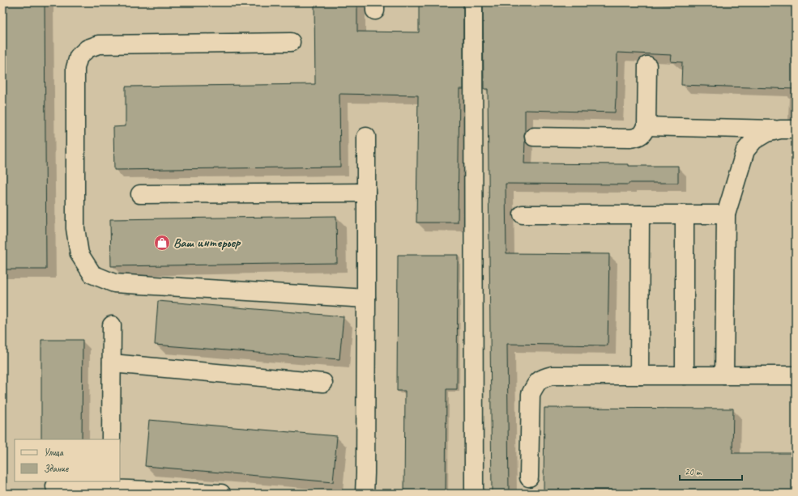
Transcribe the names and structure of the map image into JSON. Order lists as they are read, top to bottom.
{
  "places": {
    "shop": ["Ваш интерьер"]
  },
  "legend": ["Улица", "Здание"],
  "scale_bar": "20 m"
}
